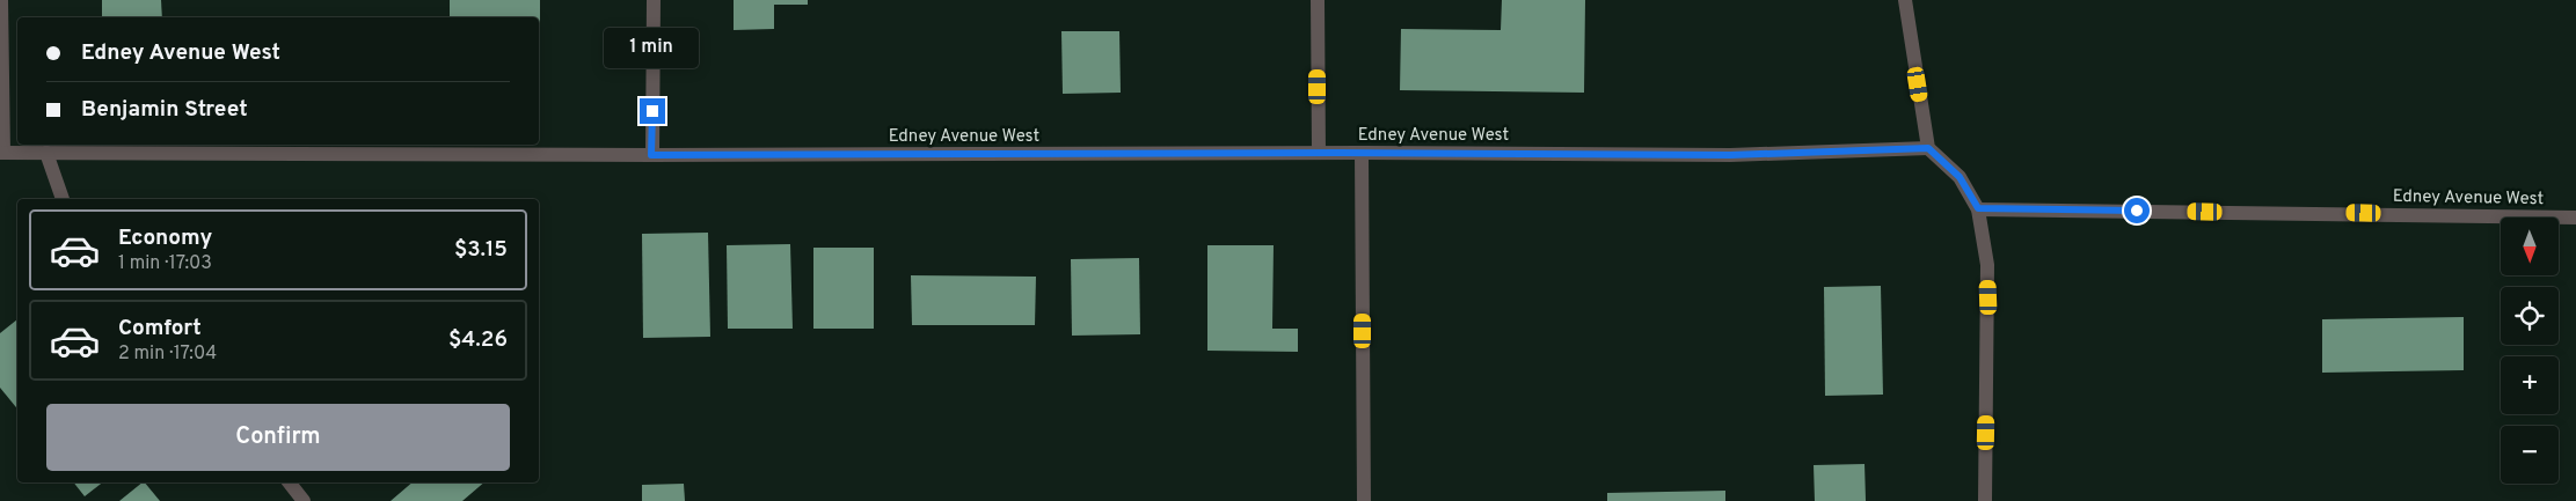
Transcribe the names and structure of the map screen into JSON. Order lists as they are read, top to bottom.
{
  "streets": {
    "street": ["Edney Avenue West"]
  },
  "north": "bottom",
  "page": {
    "banner": ["Edney Avenue West", "Benjamin Street"],
    "bubble": "1 min",
    "list": [
      {
        "name": "Economy",
        "note": "1 min · 17:03",
        "value": "$3.15"
      },
      {
        "name": "Comfort",
        "note": "2 min · 17:04",
        "value": "$4.26"
      }
    ],
    "map_buttons": ["+", "−"],
    "buttons": "Confirm"
  }
}
